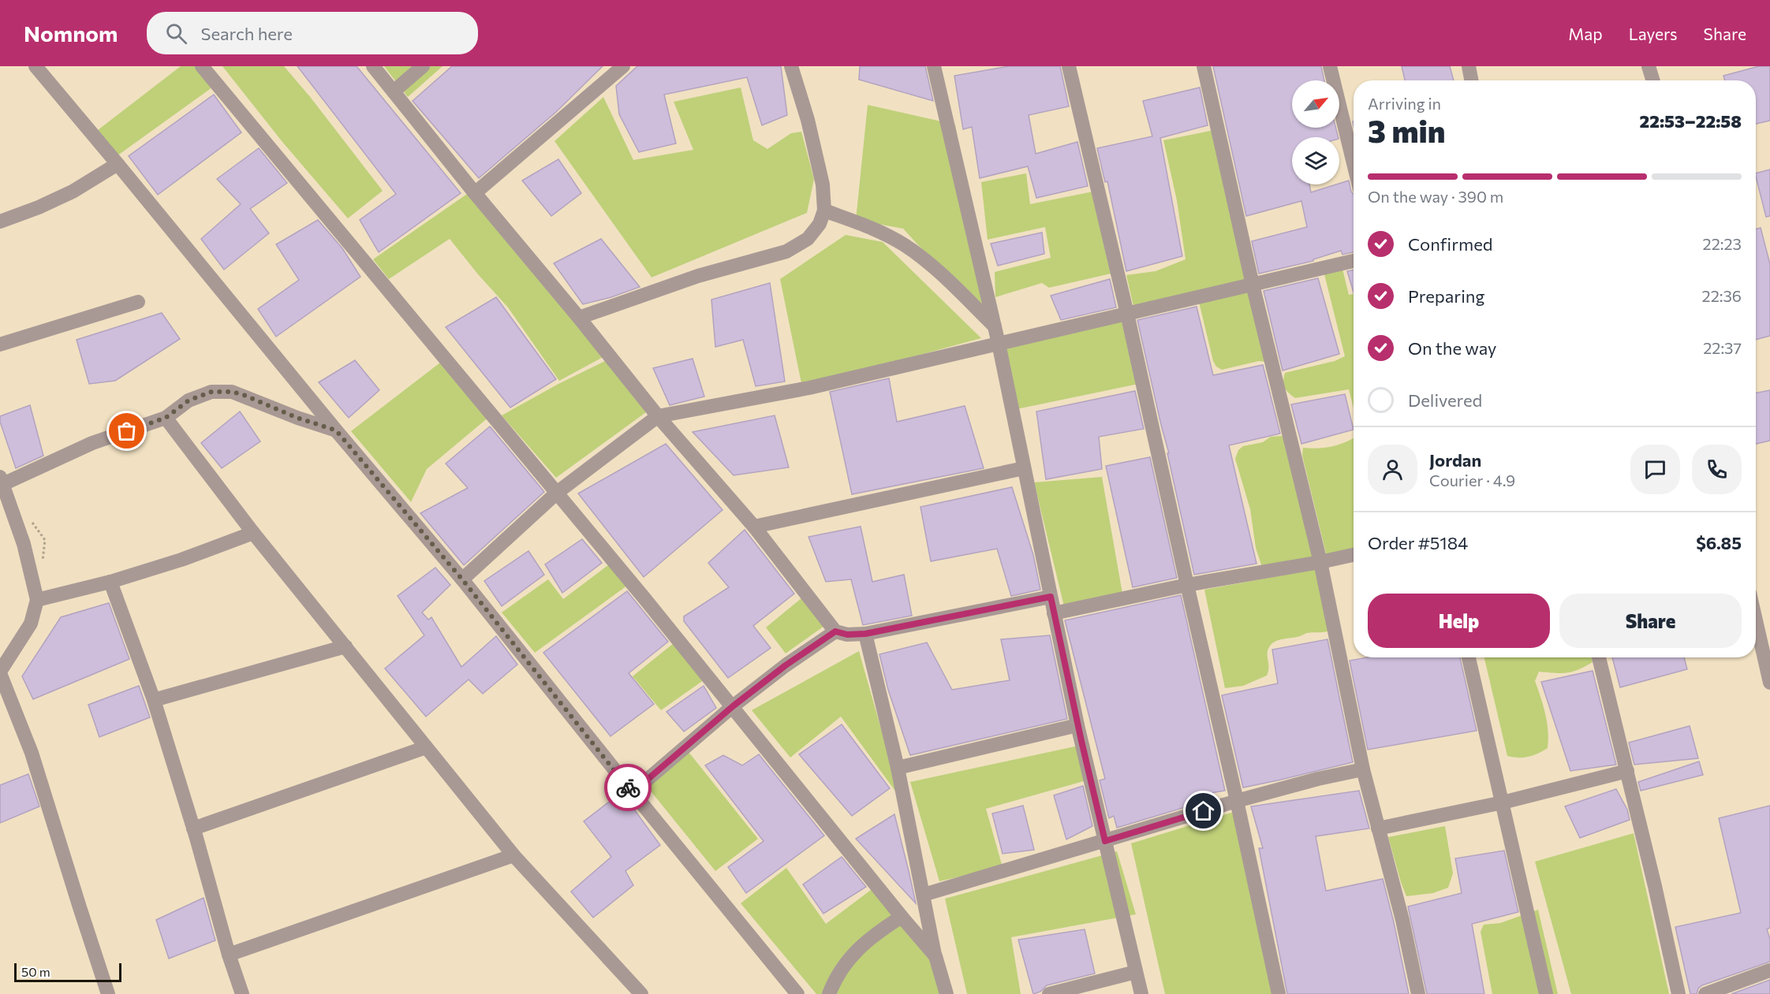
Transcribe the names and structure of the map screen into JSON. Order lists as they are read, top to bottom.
{
  "scale_bar": "50 m",
  "north": "top right",
  "page": {
    "header": "Nomnom",
    "search": "Search here",
    "nav": ["Map", "Layers", "Share"],
    "heading": ["3 min", "Arriving in", "22:53–22:58"],
    "panel": [
      "Jordan",
      "Courier · 4.9",
      "Order #5184",
      "$6.85"
    ],
    "bar": "On the way · 390 m",
    "list": [
      ["Confirmed", "22:23"],
      ["Preparing", "22:36"],
      ["On the way", "22:37"],
      "Delivered"
    ],
    "buttons": ["Help", "Share"],
    "scale": "50 m"
  }
}
